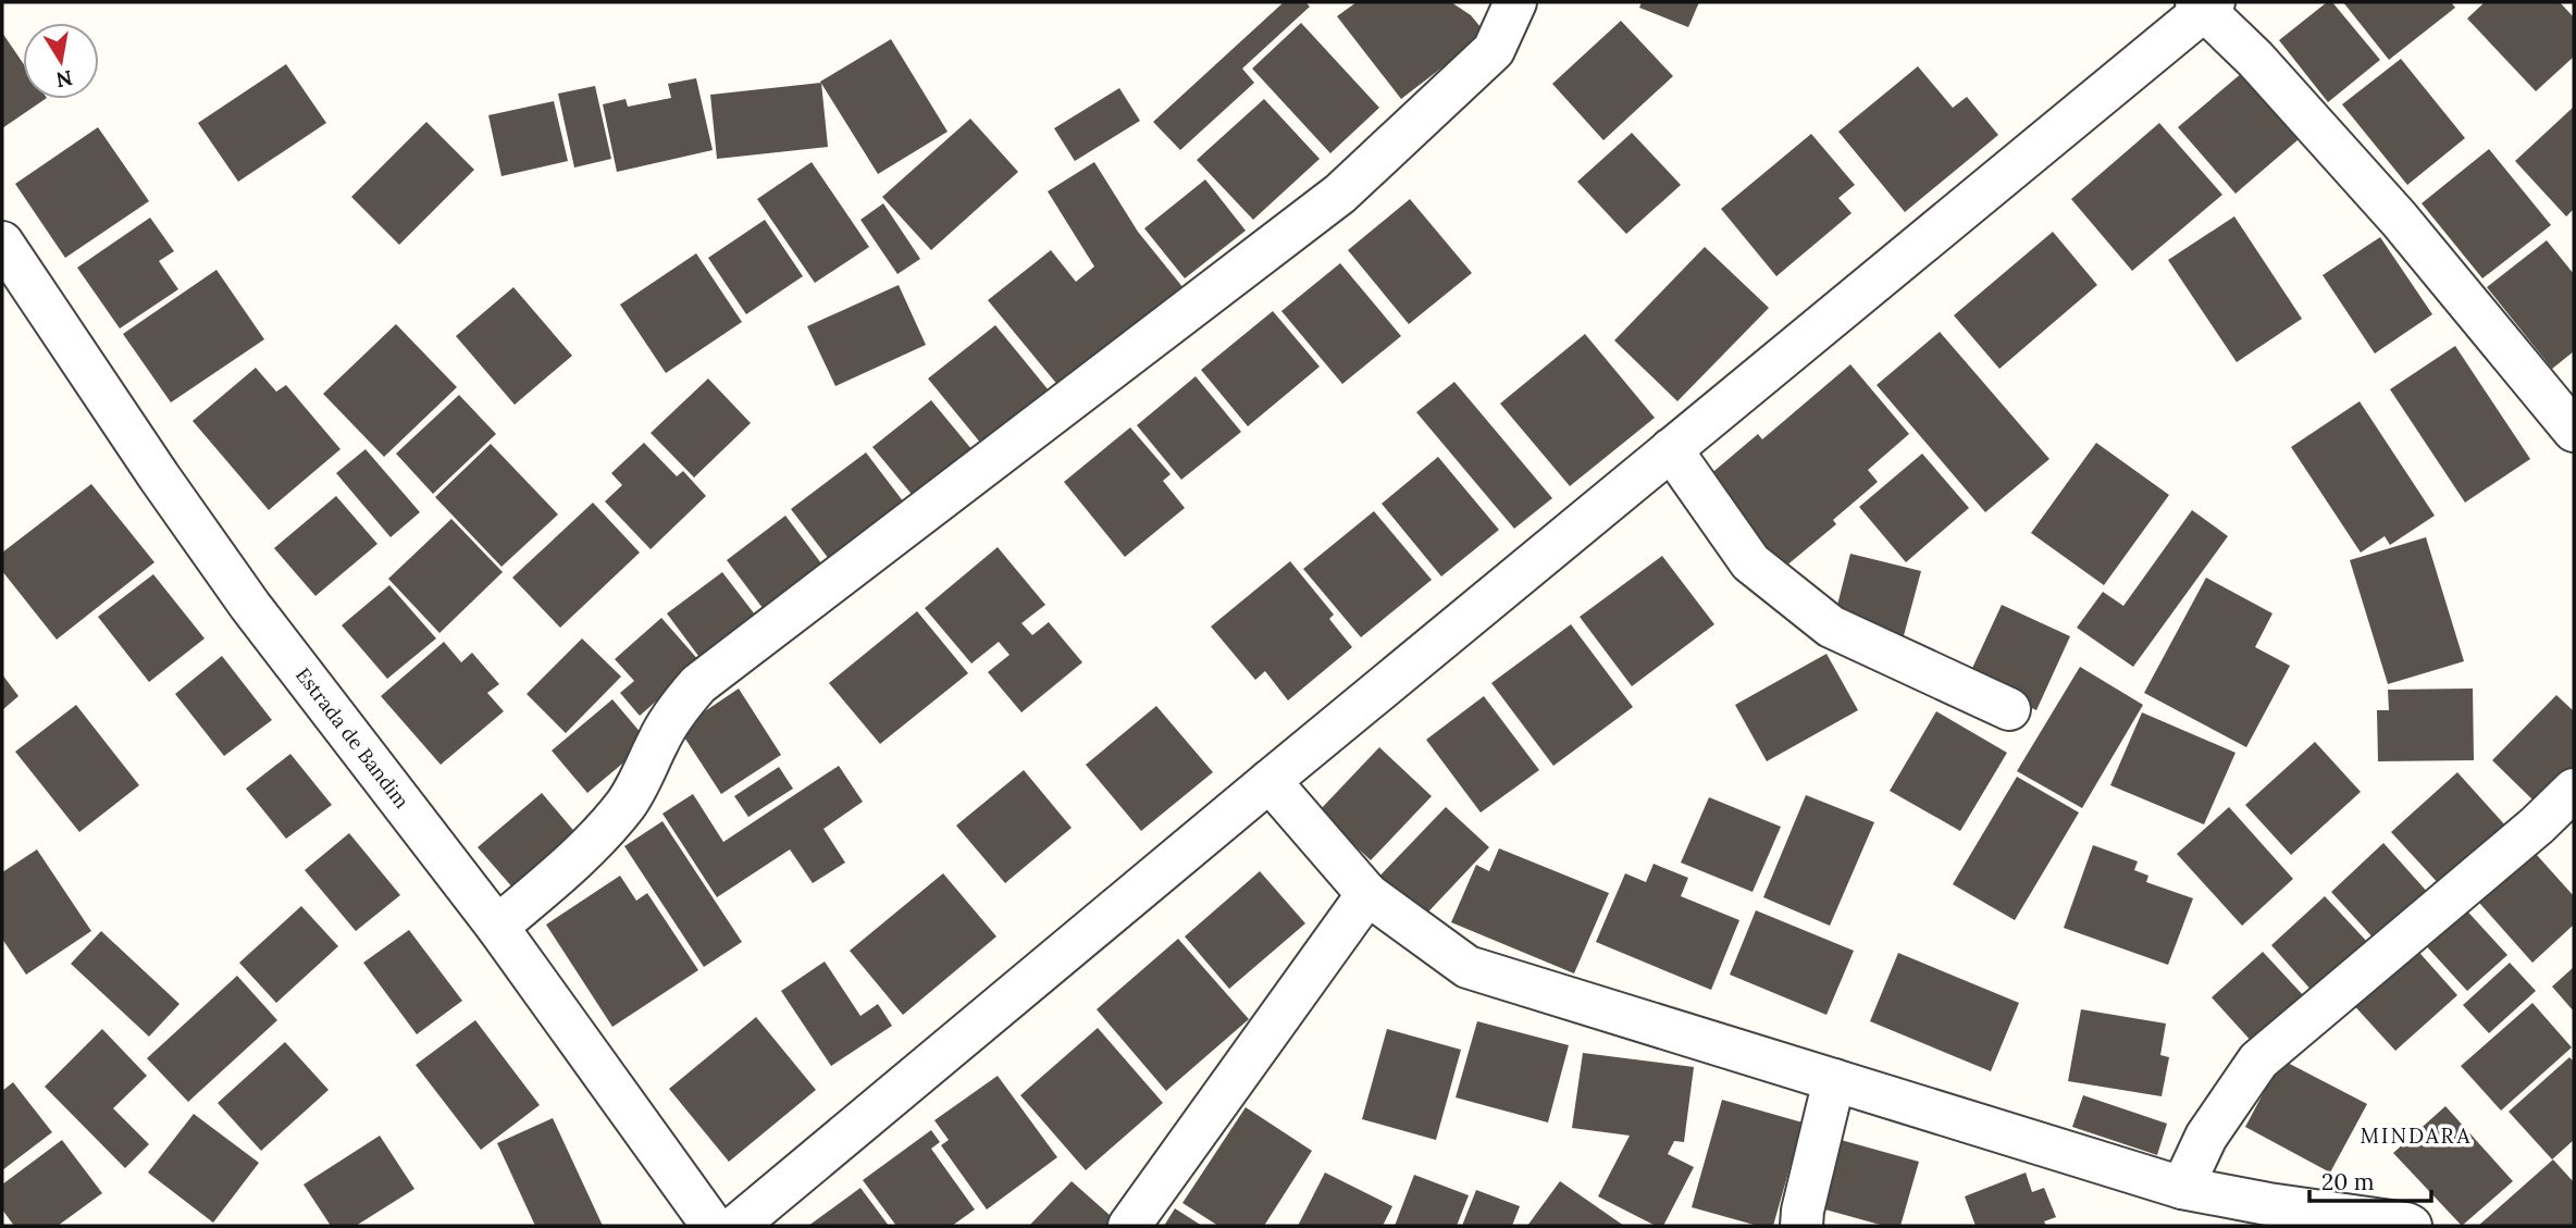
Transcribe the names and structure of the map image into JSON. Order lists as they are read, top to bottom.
{
  "streets": {
    "street": ["Estrada de Bandim"]
  },
  "districts": ["MINDARA"],
  "scale_bar": "20 m",
  "north": "bottom"
}
